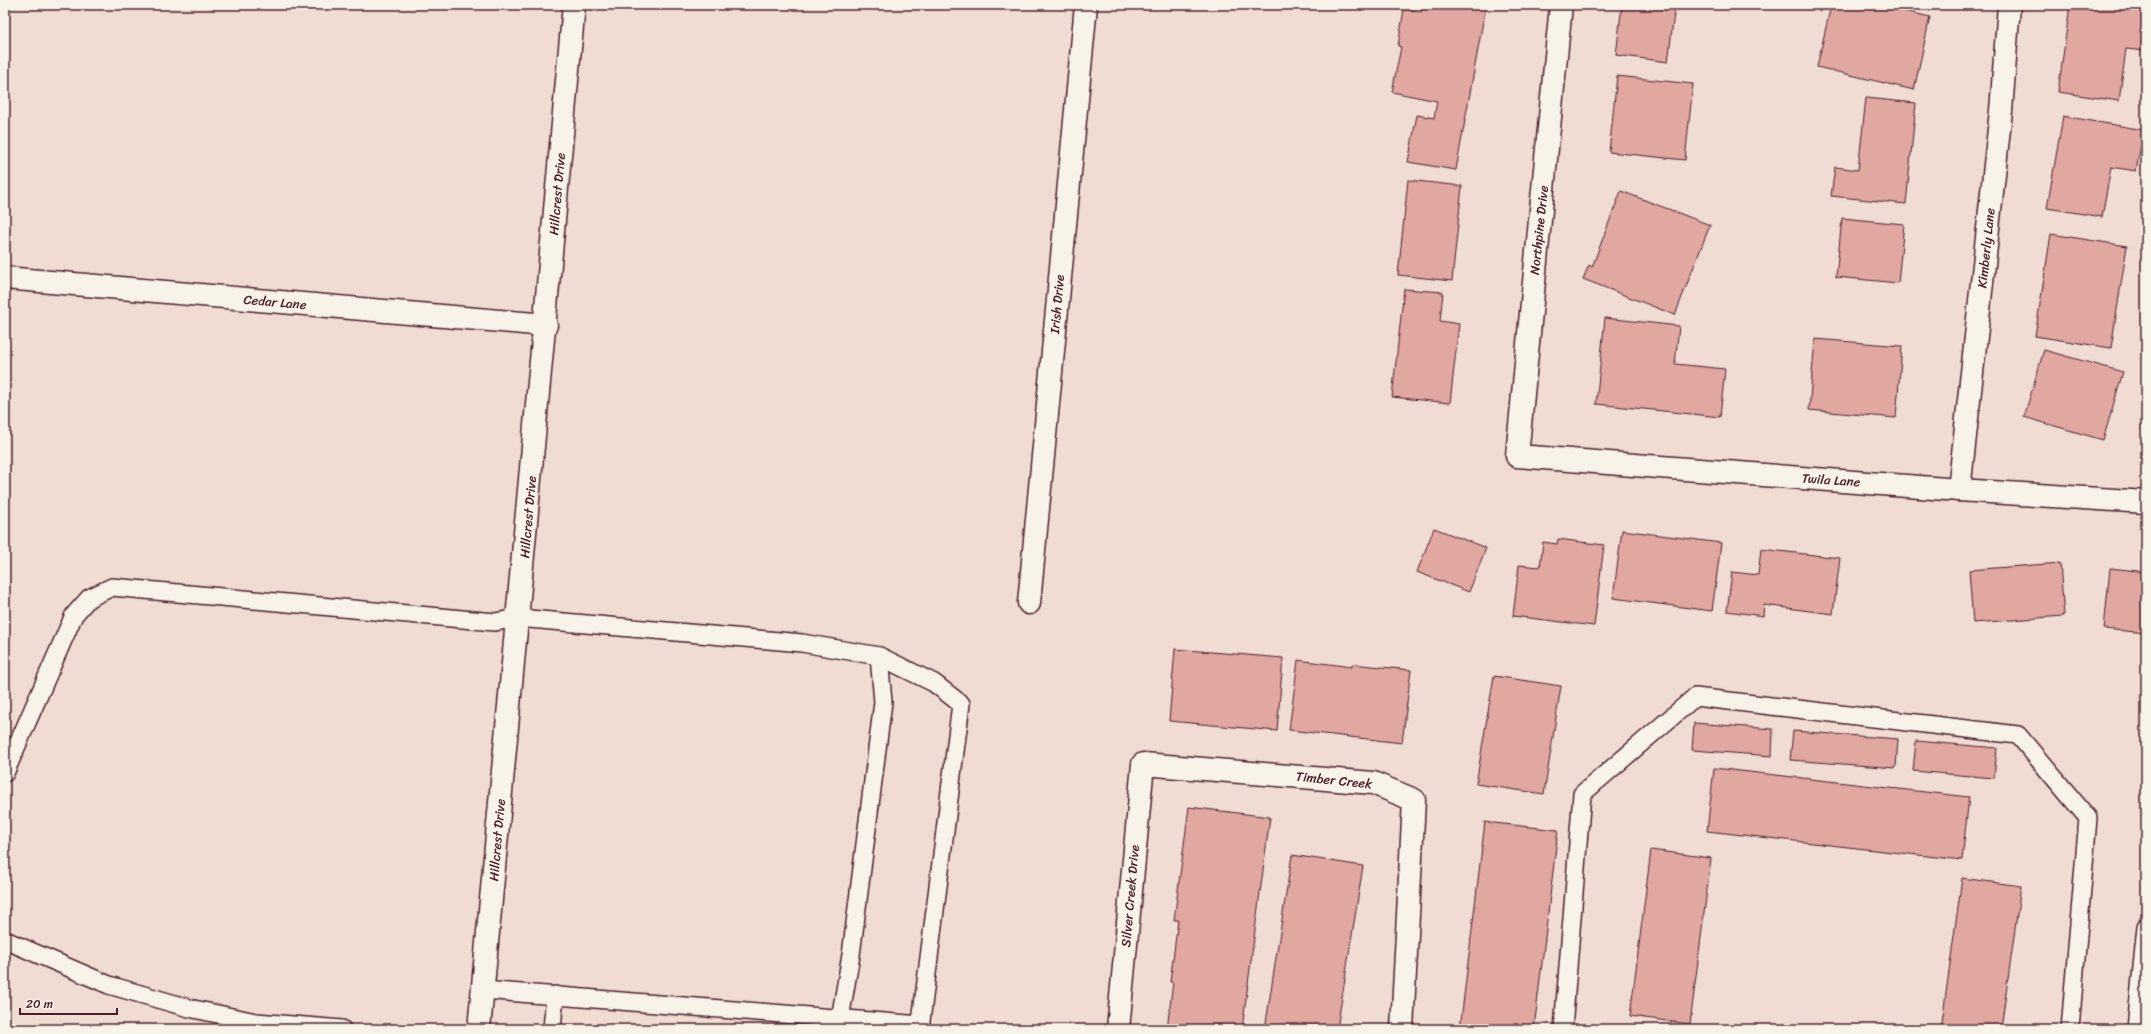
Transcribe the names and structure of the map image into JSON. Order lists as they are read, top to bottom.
{
  "streets": {
    "street": [
      "Hillcrest Drive",
      "Northpine Drive",
      "Kimberly Lane",
      "Cedar Lane",
      "Irish Drive",
      "Twila Lane",
      "Timber Creek",
      "Silver Creek Drive"
    ]
  },
  "crossings": [
    ["Hillcrest Drive", "Cedar Lane"],
    ["Northpine Drive", "Twila Lane"],
    ["Kimberly Lane", "Twila Lane"],
    ["Timber Creek", "Silver Creek Drive"]
  ],
  "scale_bar": "20 m"
}
